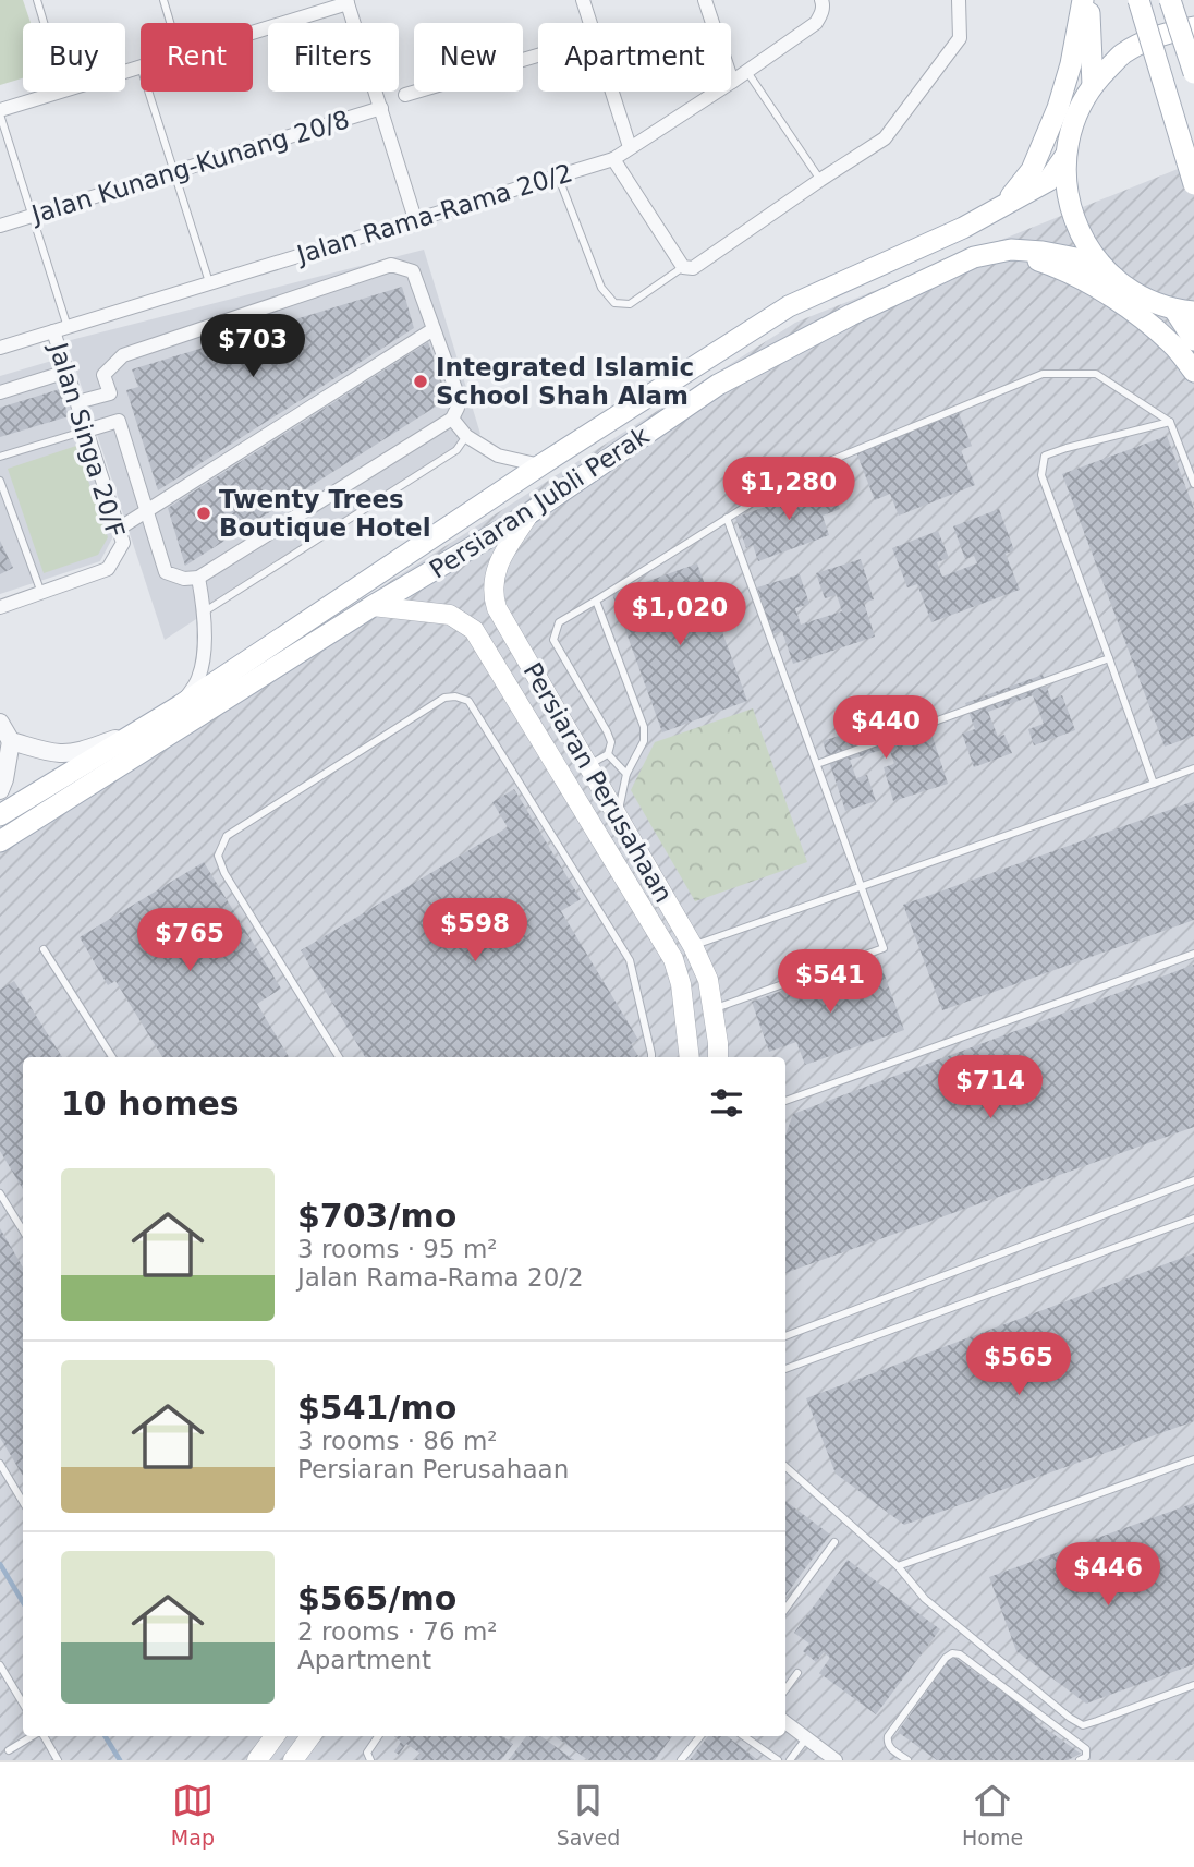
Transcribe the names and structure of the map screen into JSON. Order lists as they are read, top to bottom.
{
  "streets": {
    "main road": ["Persiaran Jubli Perak", "Persiaran Perusahaan"],
    "street": ["Jalan Kunang-Kunang 20/8", "Jalan Rama-Rama 20/2", "Jalan Singa 20/F"]
  },
  "crossings": [
    ["Jalan Rama-Rama 20/2", "Jalan Singa 20/F"],
    ["Persiaran Jubli Perak", "Persiaran Perusahaan"]
  ],
  "places": ["Integrated Islamic School Shah Alam", "Twenty Trees Boutique Hotel"],
  "page": {
    "chip": [
      "Buy",
      "Rent",
      "Filters",
      "New",
      "Apartment"
    ],
    "price": [
      "$703",
      "$1,280",
      "$1,020",
      "$440",
      "$598",
      "$765",
      "$541",
      "$714",
      "$565",
      "$446"
    ],
    "heading": "10 homes",
    "list": [
      {
        "name": "$703/mo",
        "note": "3 rooms · 95 m² · Jalan Rama-Rama 20/2"
      },
      {
        "name": "$541/mo",
        "note": "3 rooms · 86 m² · Persiaran Perusahaan"
      },
      {
        "name": "$565/mo",
        "note": "2 rooms · 76 m² · Apartment"
      }
    ],
    "tabs": ["Map", "Saved", "Home"]
  }
}
